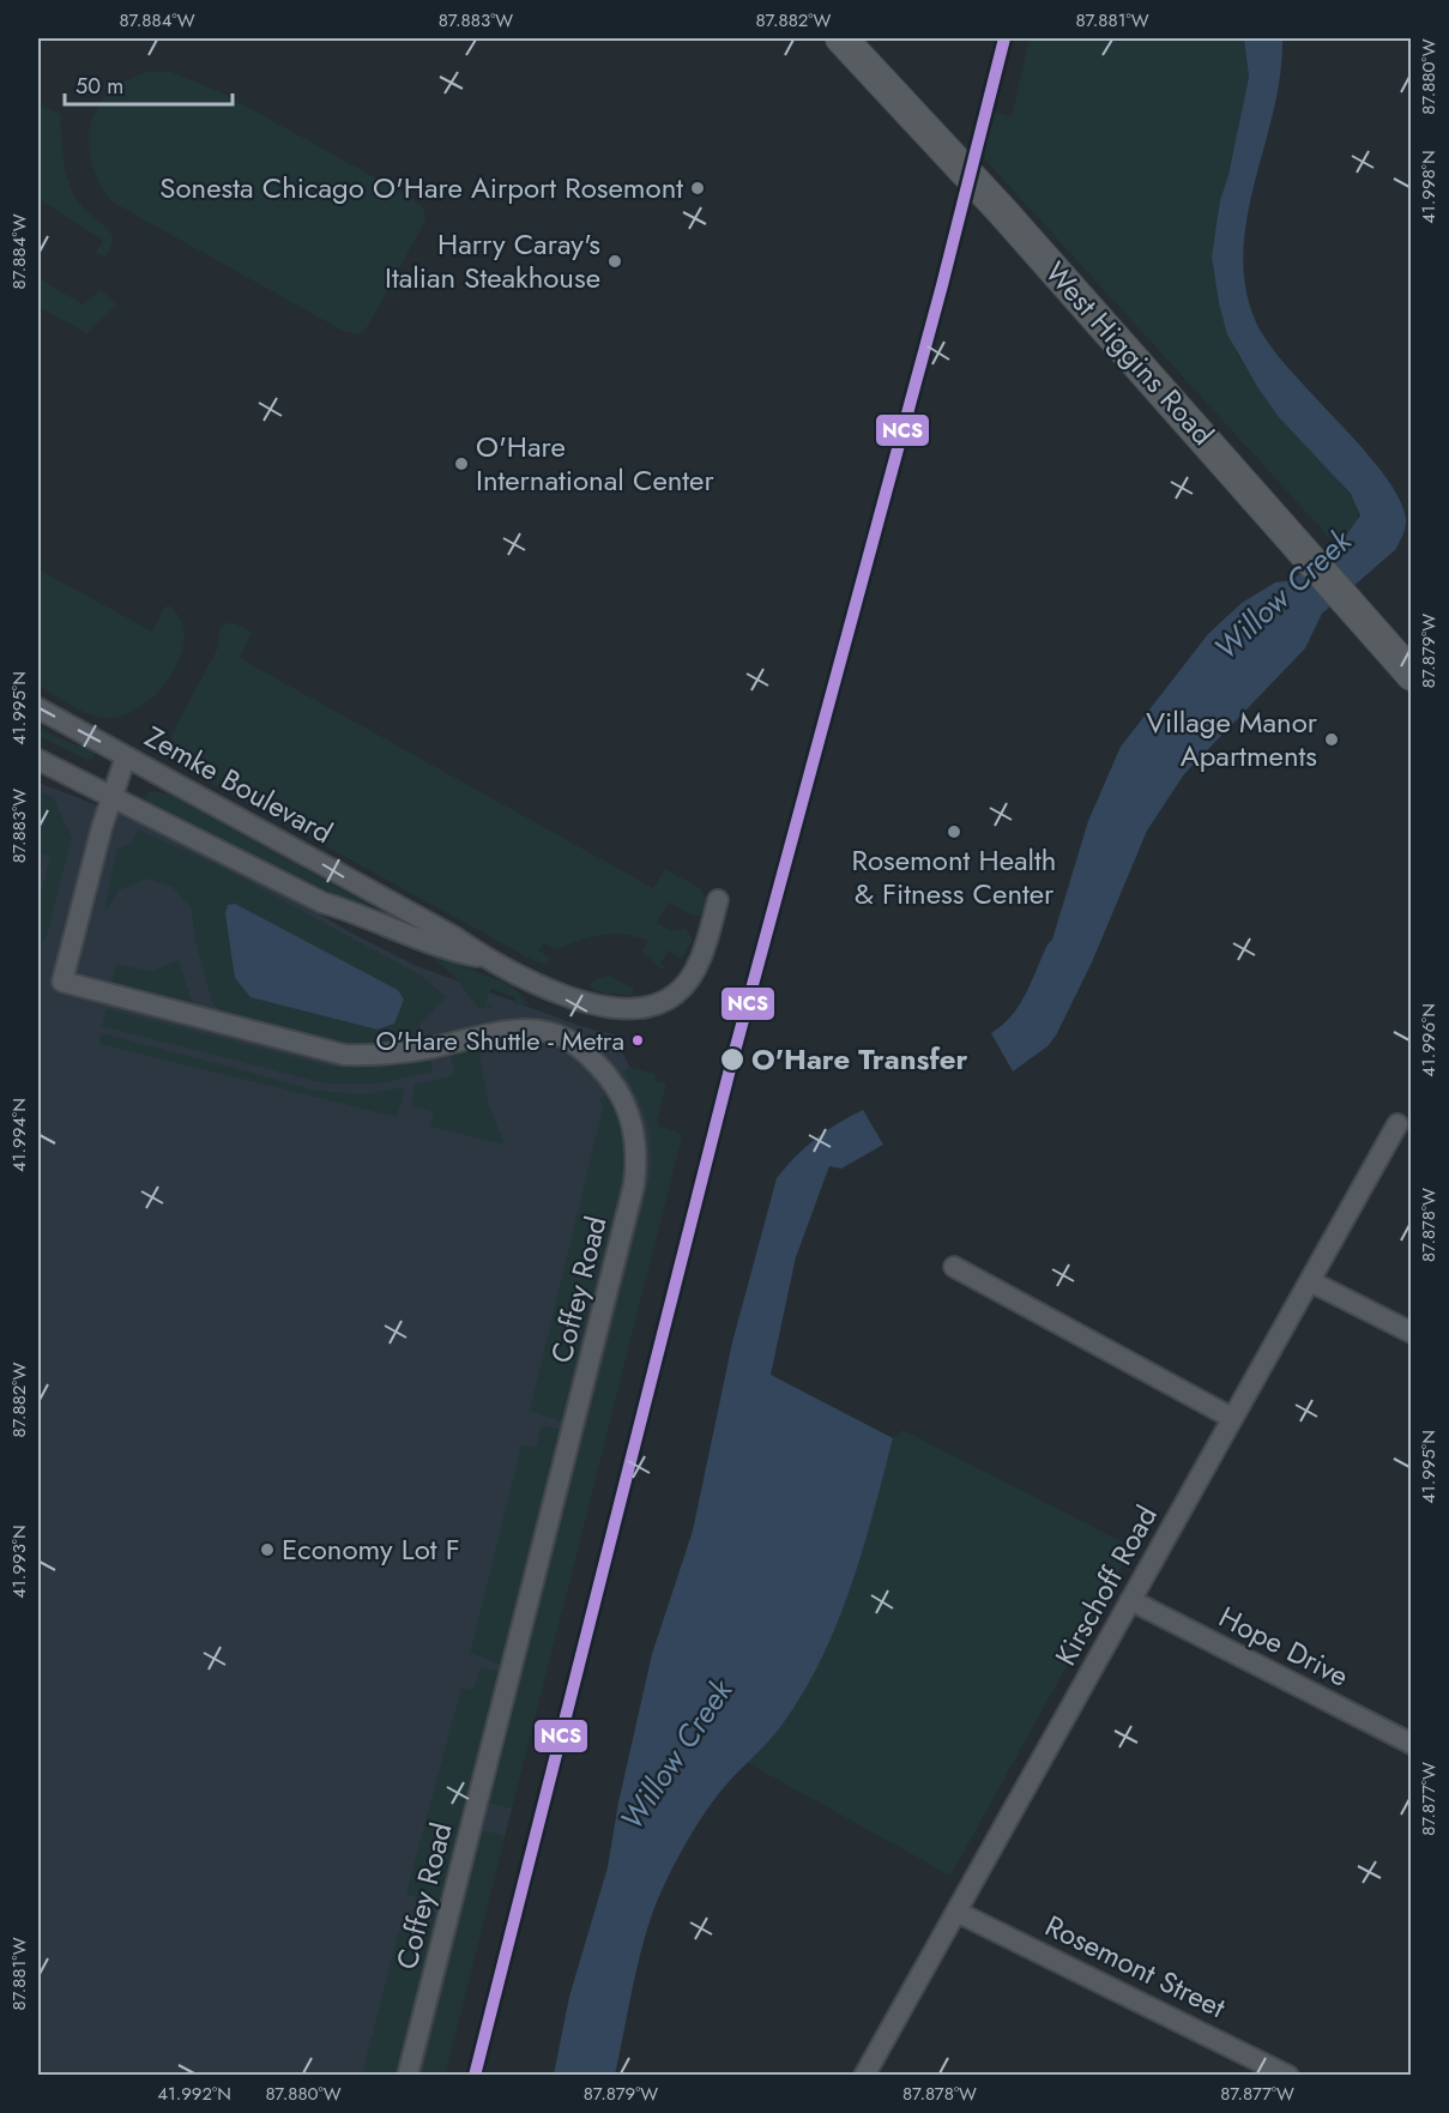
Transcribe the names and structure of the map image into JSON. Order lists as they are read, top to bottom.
{
  "streets": {
    "main road": ["West Higgins Road"],
    "street": [
      "Zemke Boulevard",
      "Coffey Road",
      "Kirschoff Road",
      "Hope Drive",
      "Rosemont Street"
    ]
  },
  "crossings": [
    ["Zemke Boulevard", "Coffey Road"],
    ["Kirschoff Road", "Hope Drive"],
    ["Kirschoff Road", "Rosemont Street"]
  ],
  "water": ["Willow Creek"],
  "places": [
    "Sonesta Chicago O'Hare Airport Rosemont",
    "Harry Caray's Italian Steakhouse",
    "O'Hare International Center",
    "Village Manor Apartments",
    "Rosemont Health & Fitness Center",
    "O'Hare Shuttle - Metra",
    "O'Hare Transfer",
    "Economy Lot F"
  ],
  "lines": ["transit line NCS"],
  "scale_bar": "50 m",
  "coordinates": [
    "87.884°W",
    "87.883°W",
    "87.882°W",
    "87.881°W",
    "87.880°W",
    "41.998°N",
    "87.879°W",
    "41.995°N",
    "41.996°N",
    "41.994°N",
    "87.878°W",
    "41.993°N",
    "87.877°W",
    "41.992°N"
  ]
}
